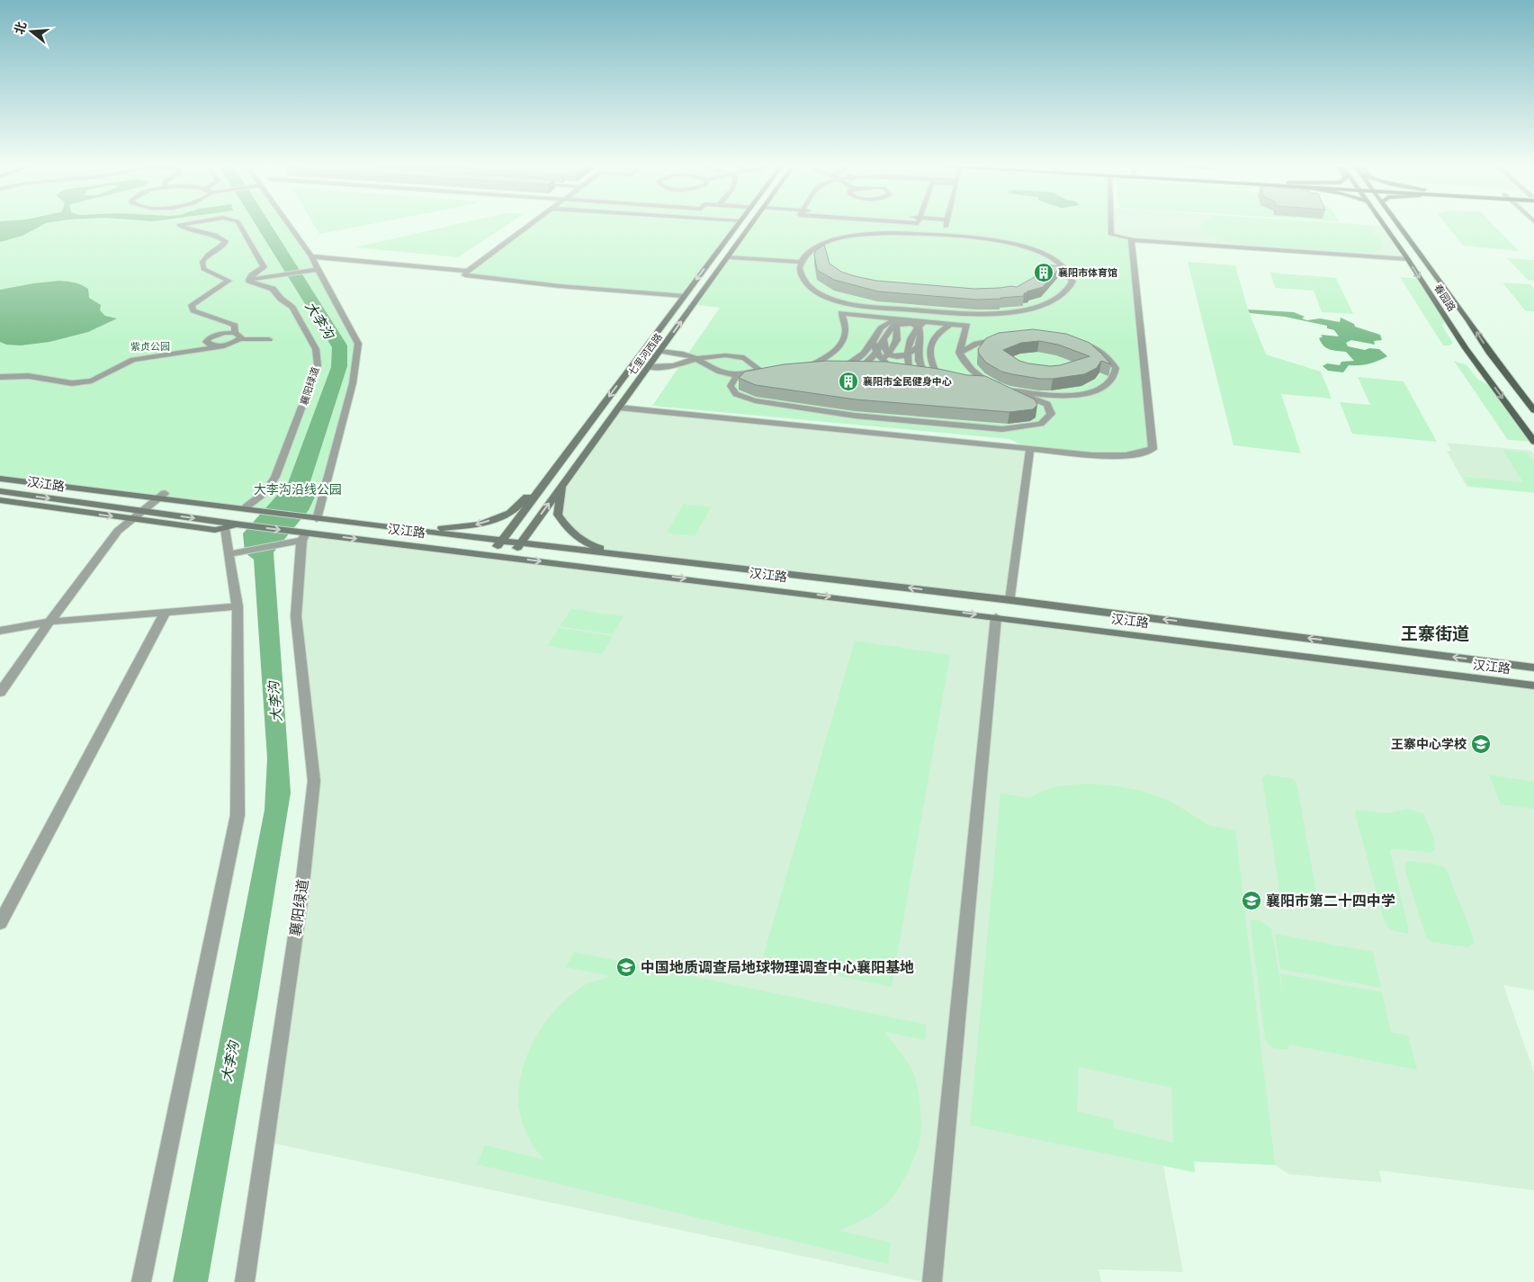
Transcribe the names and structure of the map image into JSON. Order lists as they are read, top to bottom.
{
  "streets": {
    "main road": ["春园路"],
    "street": ["七里河西路", "襄阳绿道", "汉江路"]
  },
  "crossings": [
    ["七里河西路", "汉江路"],
    ["襄阳绿道", "汉江路"]
  ],
  "districts": ["王寨街道"],
  "water": ["大李沟"],
  "parks": ["紫贞公园", "大李沟沿线公园"],
  "places": {
    "building": ["襄阳市体育馆", "襄阳市全民健身中心"],
    "school or university": ["王寨中心学校", "襄阳市第二十四中学", "中国地质调查局地球物理调查中心襄阳基地"]
  },
  "north": "left"
}
